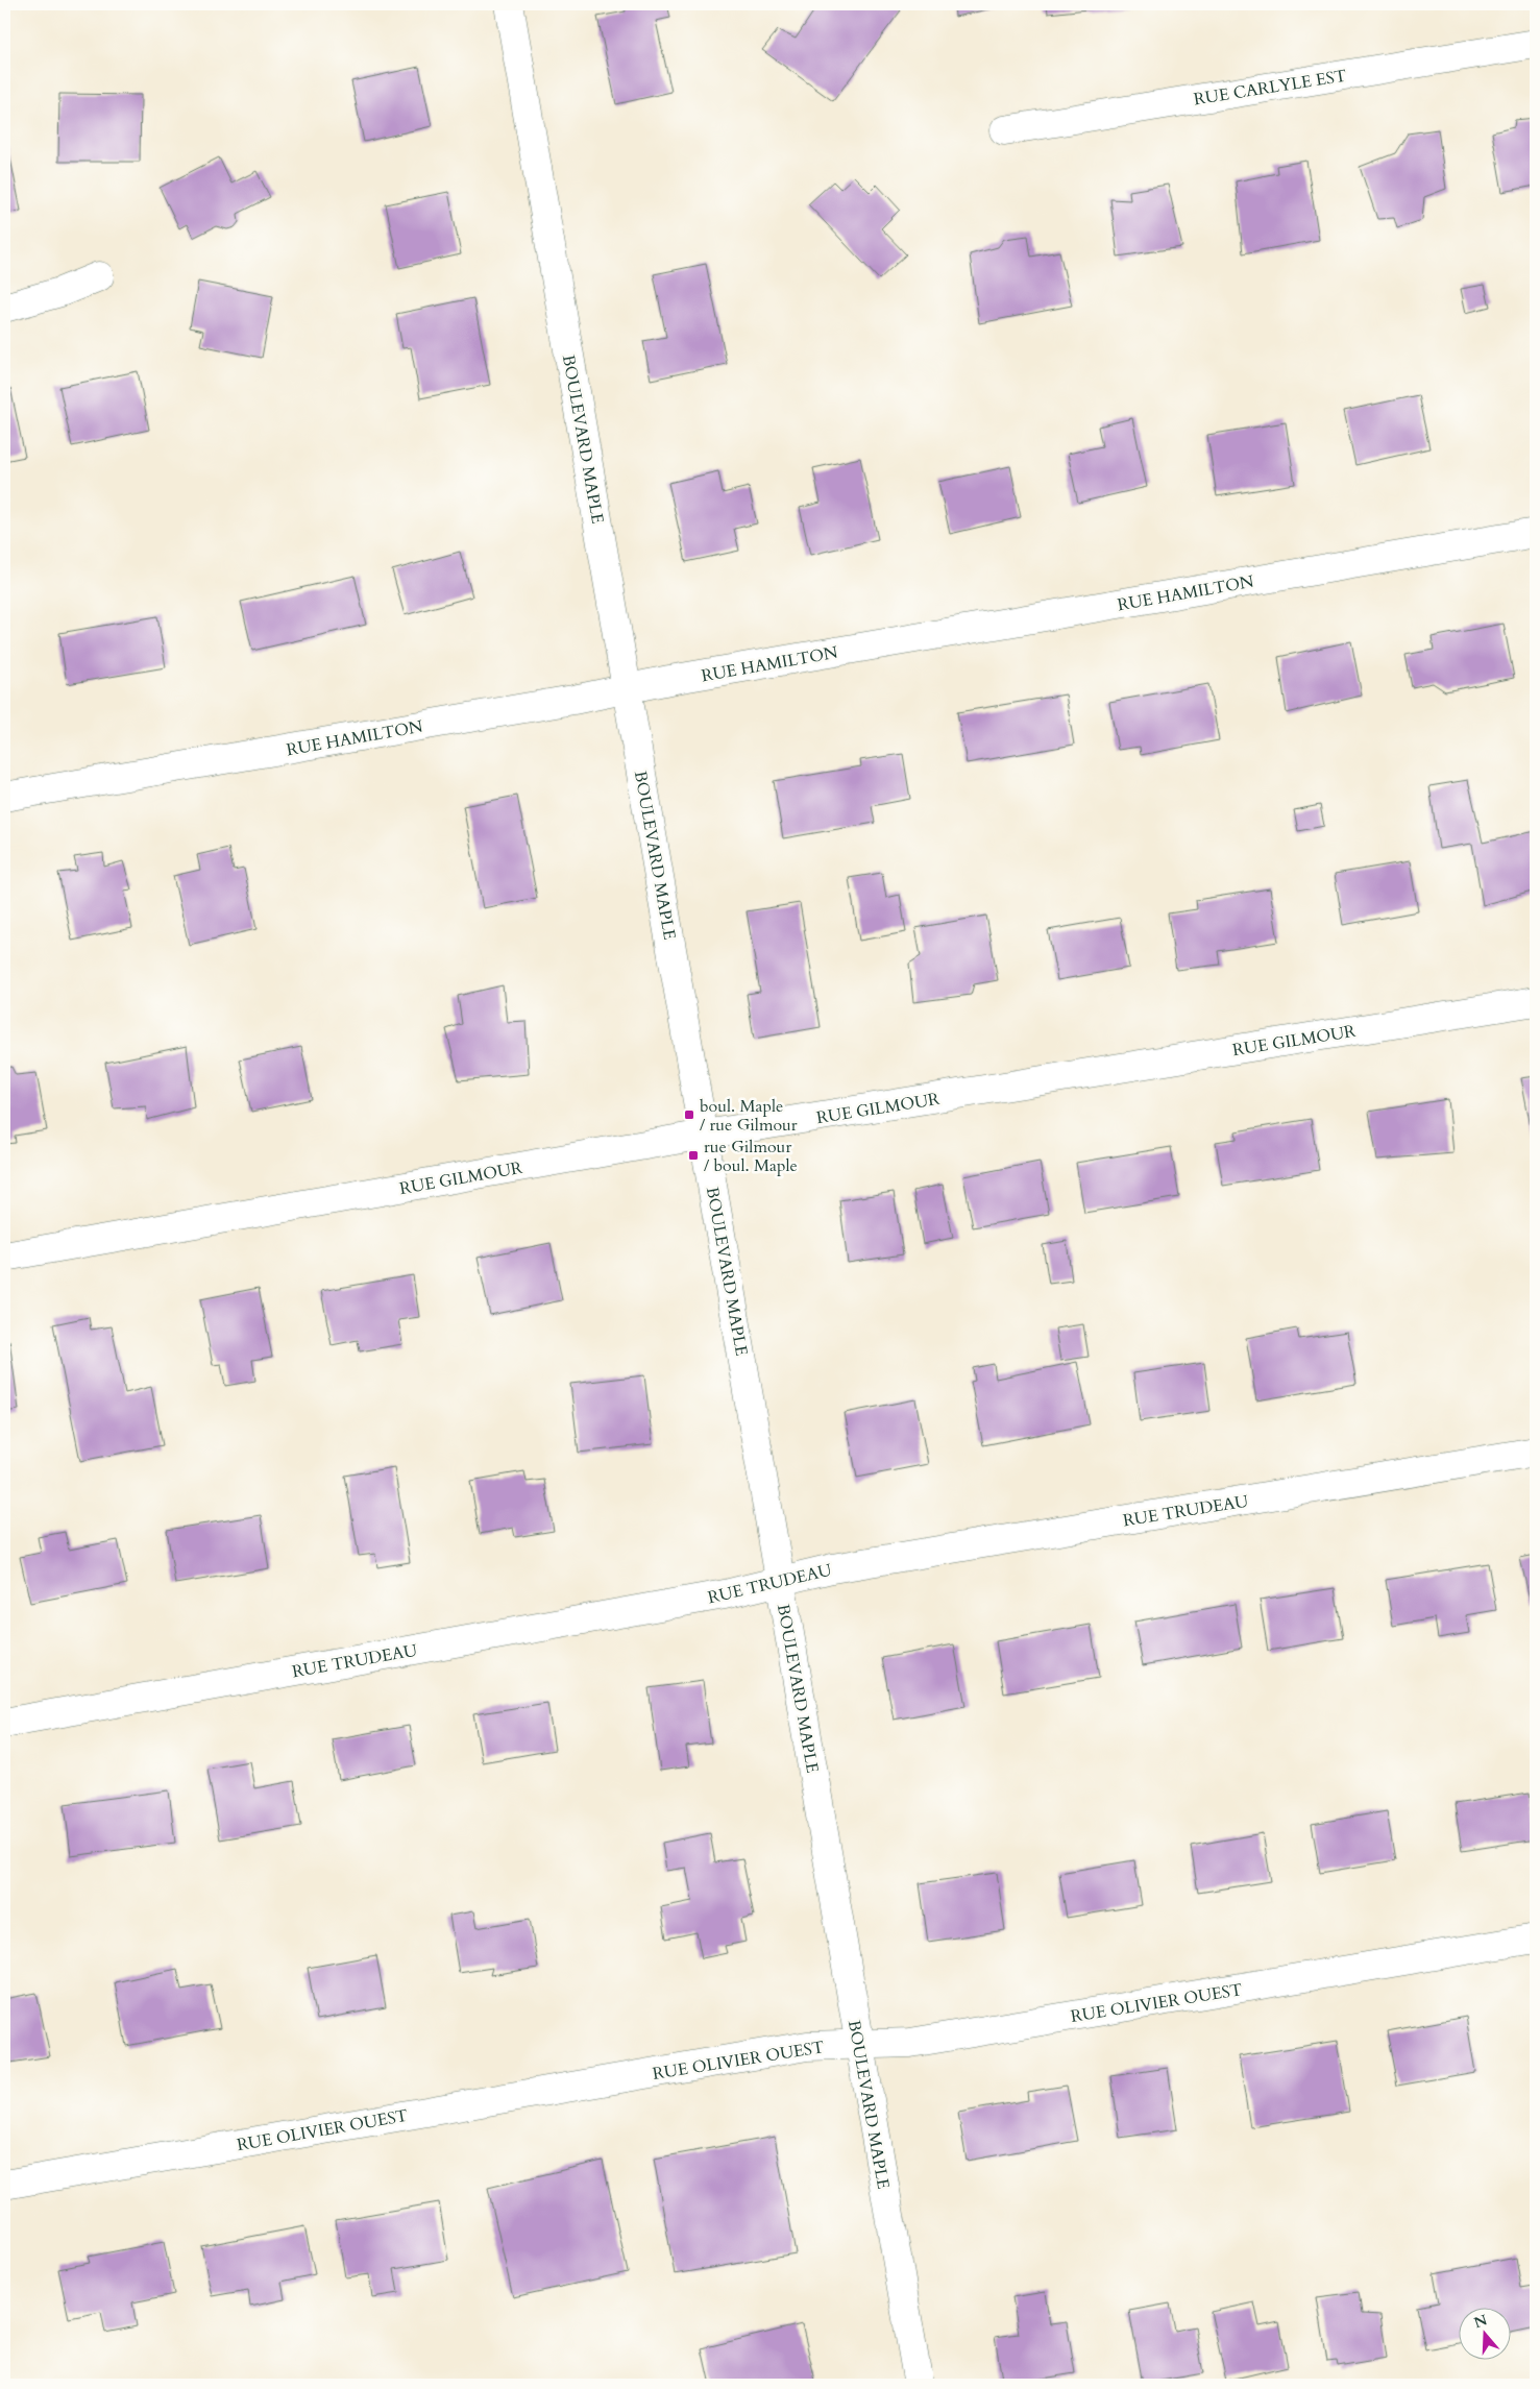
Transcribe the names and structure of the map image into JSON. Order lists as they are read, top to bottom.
{
  "streets": {
    "street": [
      "RUE CARLYLE EST",
      "BOULEVARD MAPLE",
      "RUE HAMILTON",
      "RUE GILMOUR",
      "RUE TRUDEAU",
      "RUE OLIVIER OUEST"
    ]
  },
  "crossings": [
    ["BOULEVARD MAPLE", "RUE HAMILTON"],
    ["BOULEVARD MAPLE", "RUE GILMOUR"],
    ["BOULEVARD MAPLE", "RUE TRUDEAU"],
    ["BOULEVARD MAPLE", "RUE OLIVIER OUEST"]
  ],
  "places": {
    "transit": ["boul. Maple / rue Gilmour", "rue Gilmour / boul. Maple"]
  },
  "north": "top"
}
